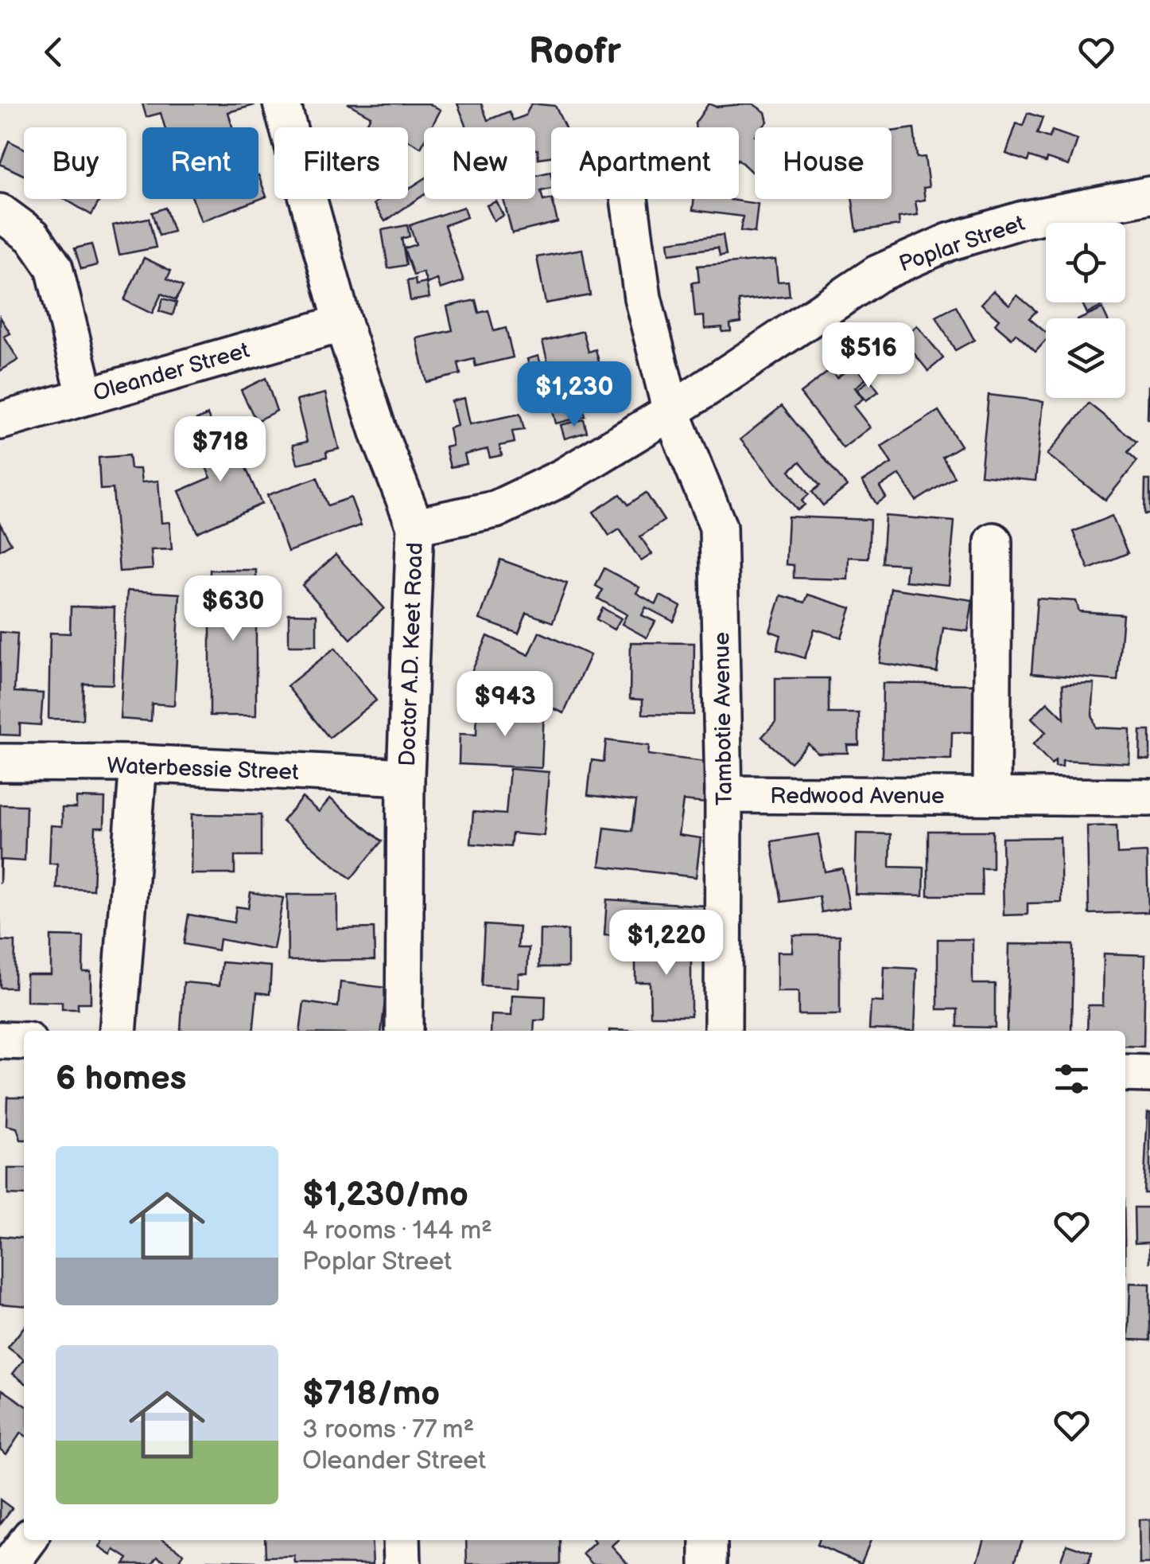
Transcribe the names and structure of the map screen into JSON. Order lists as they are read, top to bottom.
{
  "streets": {
    "street": [
      "Poplar Street",
      "Oleander Street",
      "Doctor A.D. Keet Road",
      "Tambotie Avenue",
      "Waterbessie Street",
      "Redwood Avenue"
    ]
  },
  "crossings": [
    ["Poplar Street", "Doctor A.D. Keet Road"],
    ["Poplar Street", "Tambotie Avenue"],
    ["Oleander Street", "Doctor A.D. Keet Road"],
    ["Doctor A.D. Keet Road", "Waterbessie Street"],
    ["Tambotie Avenue", "Redwood Avenue"]
  ],
  "page": {
    "header": "Roofr",
    "chip": [
      "Buy",
      "Rent",
      "Filters",
      "New",
      "Apartment",
      "House"
    ],
    "price": [
      "$516",
      "$1,230",
      "$718",
      "$630",
      "$943",
      "$1,220"
    ],
    "heading": "6 homes",
    "list": [
      {
        "name": "$1,230/mo",
        "note": "4 rooms · 144 m² · Poplar Street"
      },
      {
        "name": "$718/mo",
        "note": "3 rooms · 77 m² · Oleander Street"
      }
    ]
  }
}
